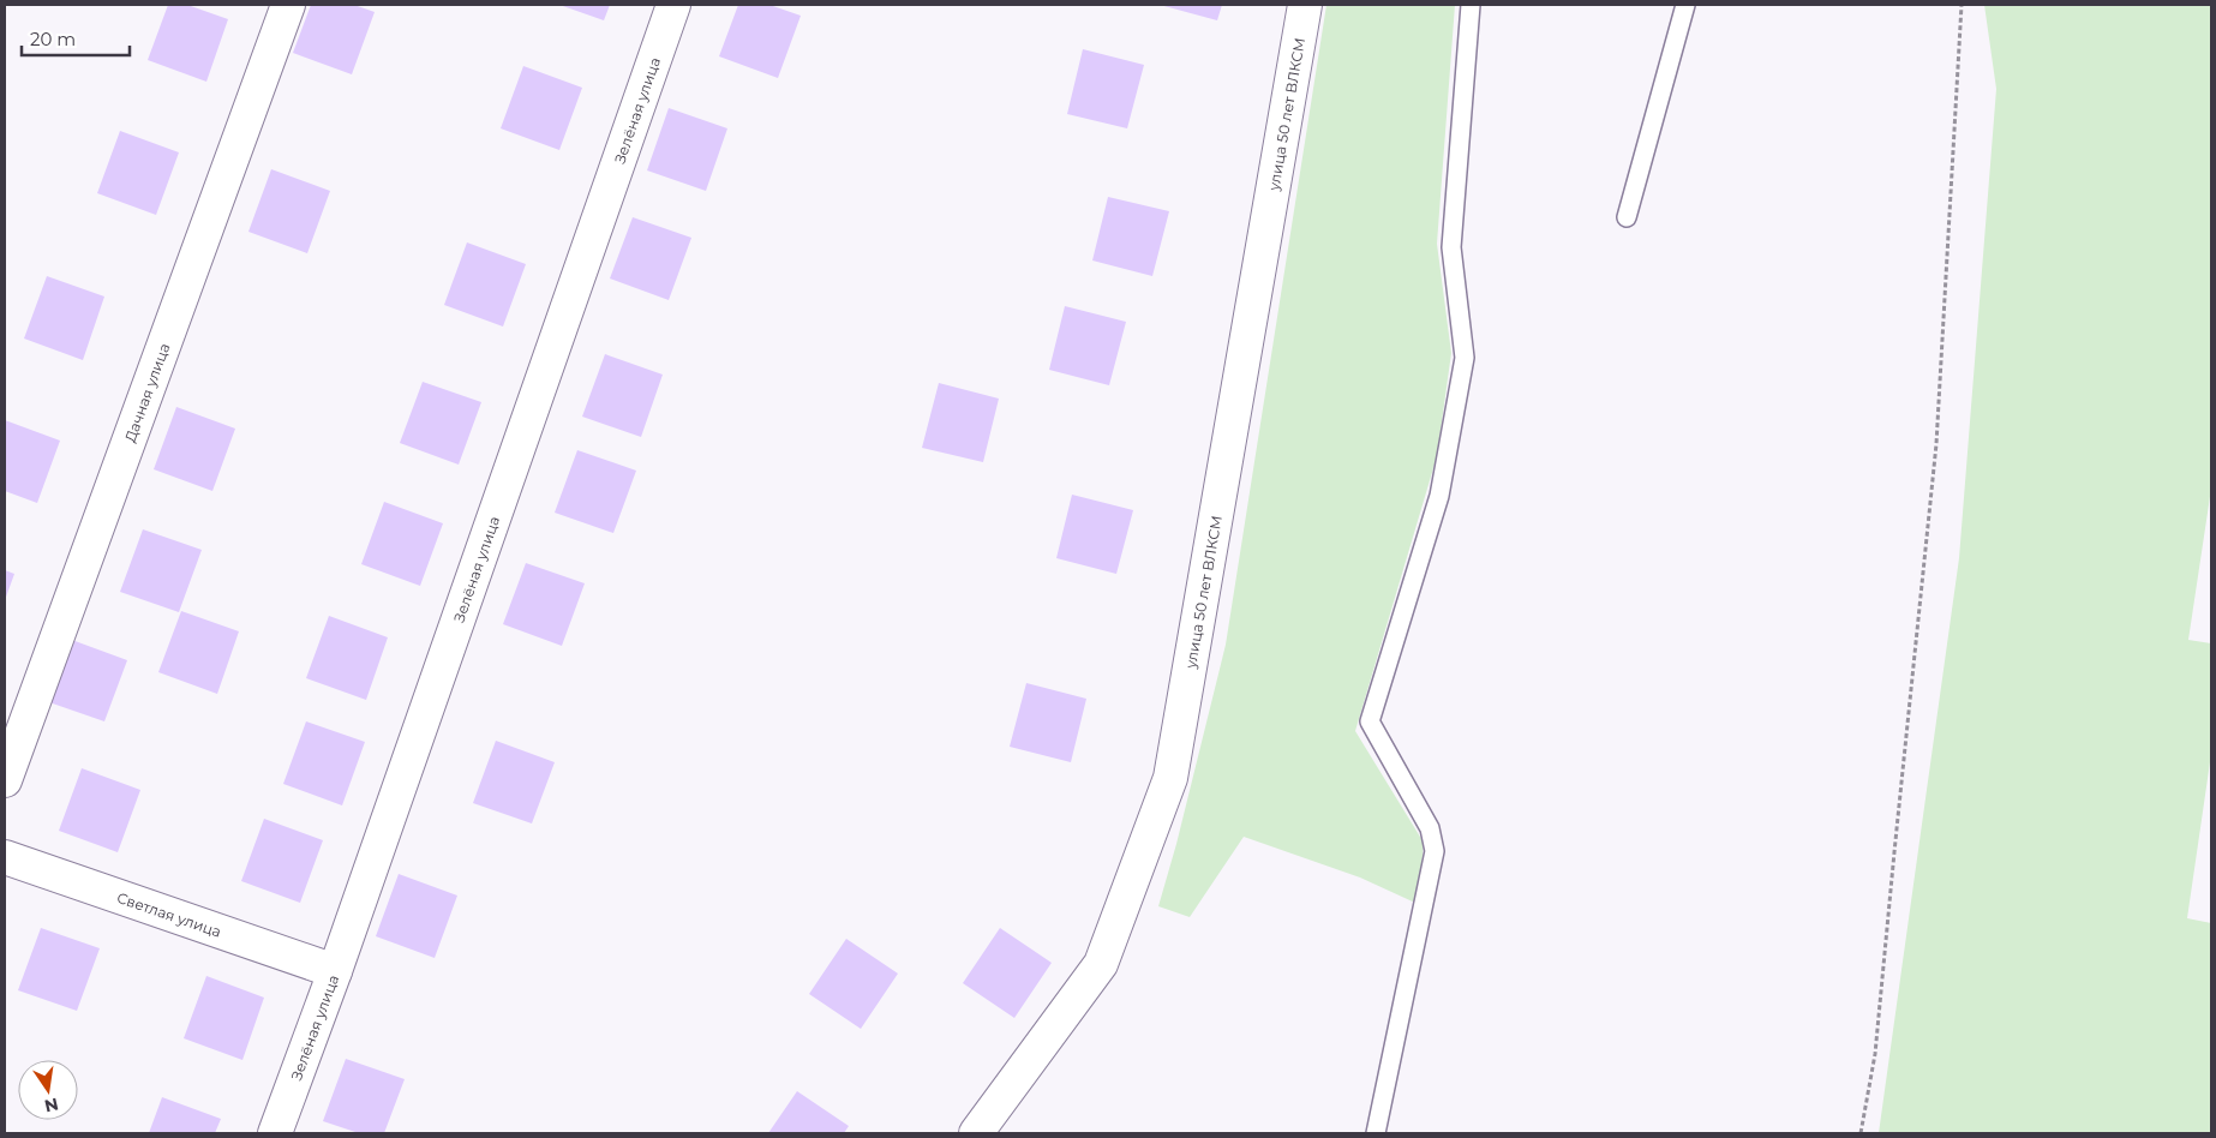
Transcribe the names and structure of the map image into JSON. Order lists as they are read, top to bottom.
{
  "streets": {
    "street": [
      "Зелёная улица",
      "улица 50 лет ВЛКСМ",
      "Дачная улица",
      "Светлая улица"
    ]
  },
  "crossings": [
    ["Зелёная улица", "Светлая улица"]
  ],
  "scale_bar": "20 m",
  "north": "bottom"
}
